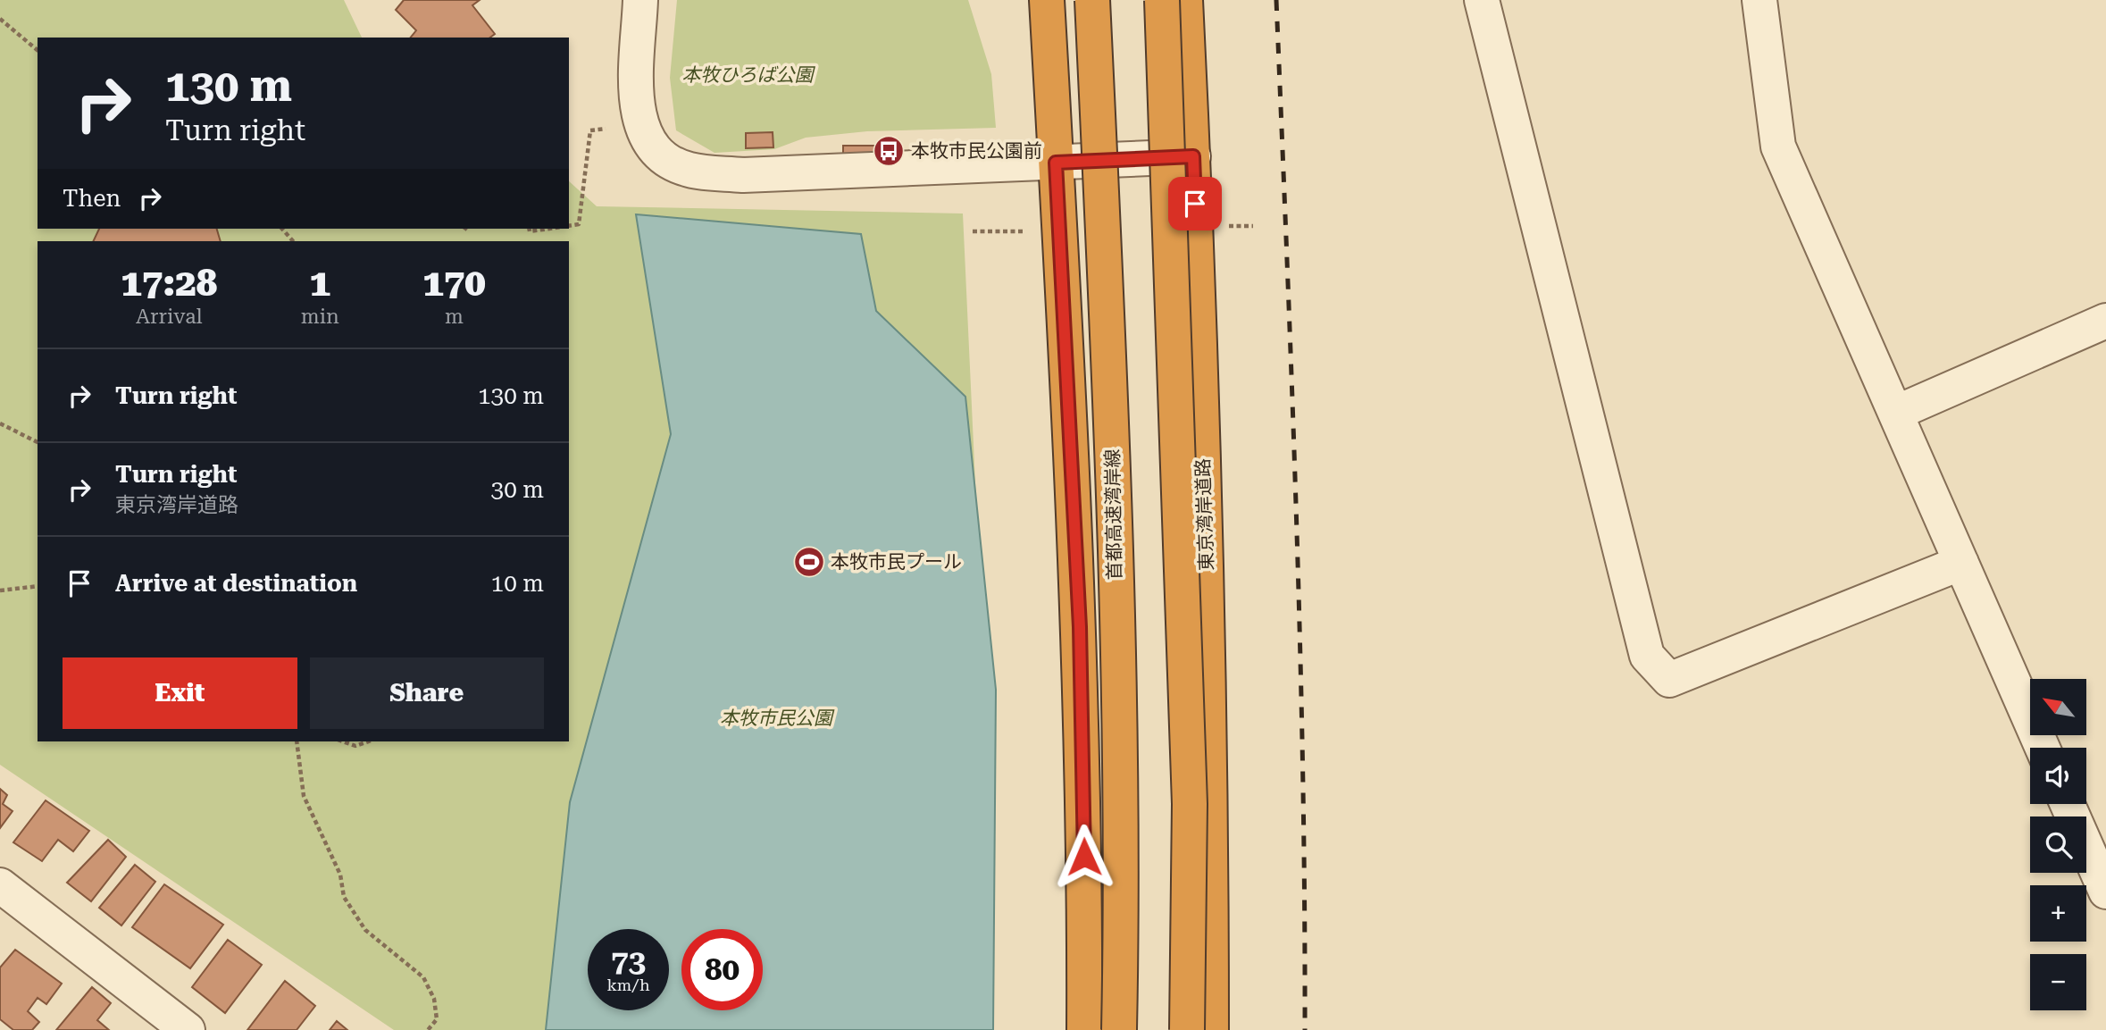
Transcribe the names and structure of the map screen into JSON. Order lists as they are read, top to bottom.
{
  "streets": {
    "highway": ["首都高速湾岸線", "東京湾岸道路"]
  },
  "parks": ["本牧ひろば公園", "本牧市民公園"],
  "places": {
    "bus stop": ["本牧市民公園前"],
    "sports": ["本牧市民プール"]
  },
  "north": "top left",
  "page": {
    "turn": ["130 m", "Turn right"],
    "then": "Then",
    "eta": [
      "17:28",
      "Arrival",
      "1",
      "min",
      "170",
      "m"
    ],
    "list": [
      {
        "name": "Turn right",
        "value": "130 m"
      },
      {
        "name": "Turn right",
        "note": "東京湾岸道路",
        "value": "30 m"
      },
      {
        "name": "Arrive at destination",
        "value": "10 m"
      }
    ],
    "buttons": ["Exit", "Share"],
    "map_buttons": ["+", "−"],
    "speed": "73 km/h",
    "limit": "80"
  }
}
